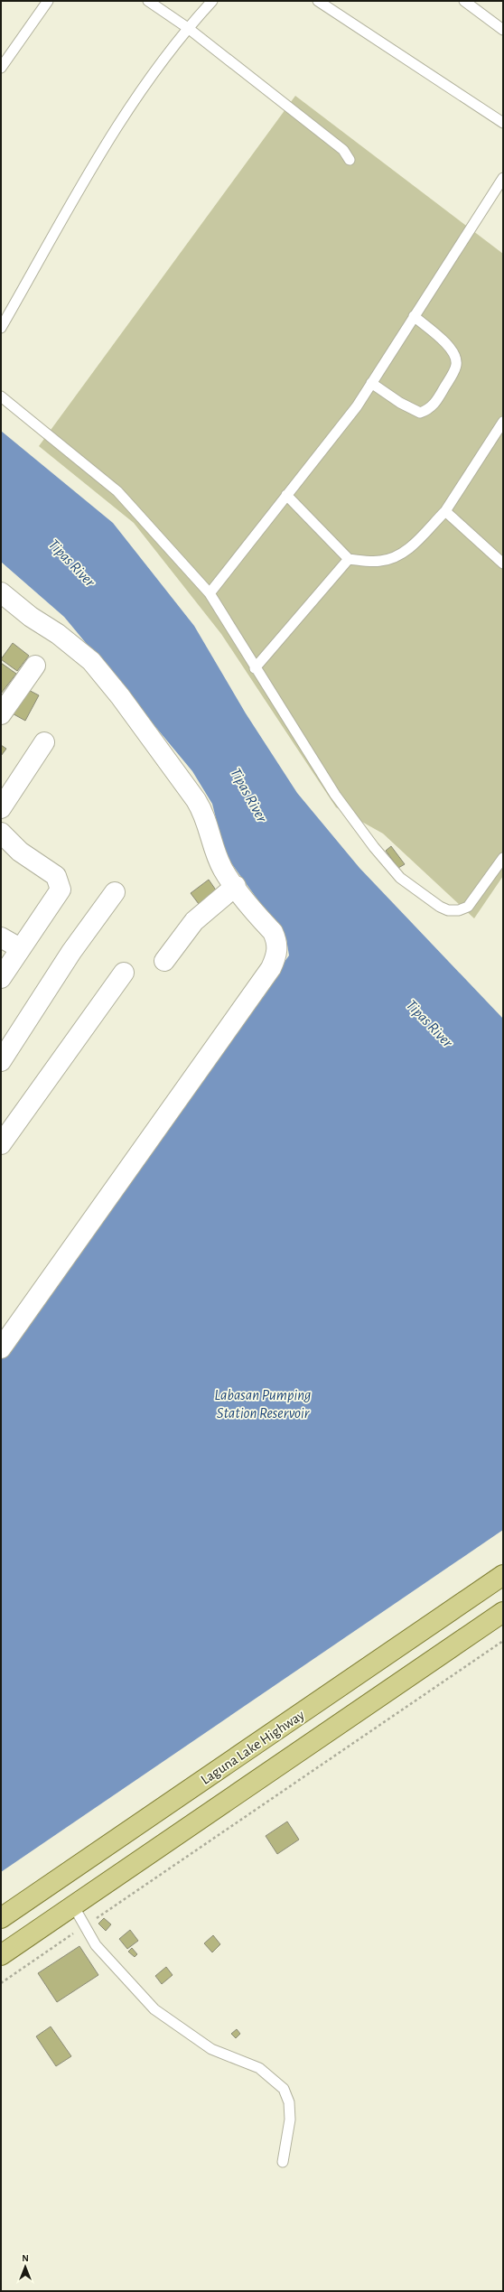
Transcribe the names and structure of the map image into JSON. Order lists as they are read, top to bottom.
{
  "streets": {
    "main road": ["Laguna Lake Highway"]
  },
  "water": ["Tipas River", "Labasan Pumping Station Reservoir"],
  "north": "top"
}
